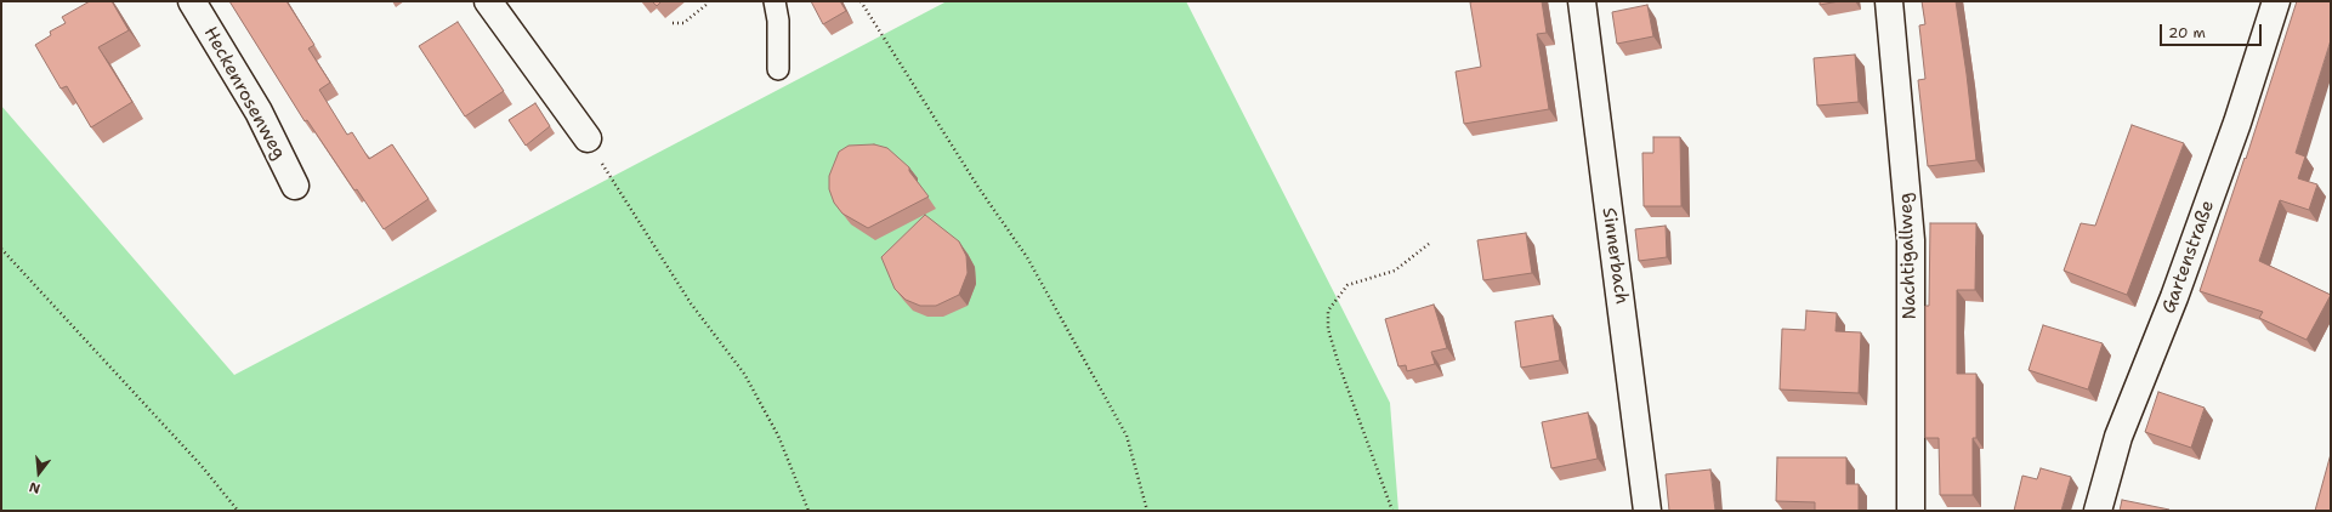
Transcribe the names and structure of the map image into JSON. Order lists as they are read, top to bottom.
{
  "streets": {
    "street": [
      "Heckenrosenweg",
      "Sinnerbach",
      "Nachtigallweg",
      "Gartenstraße"
    ]
  },
  "scale_bar": "20 m",
  "north": "bottom"
}
